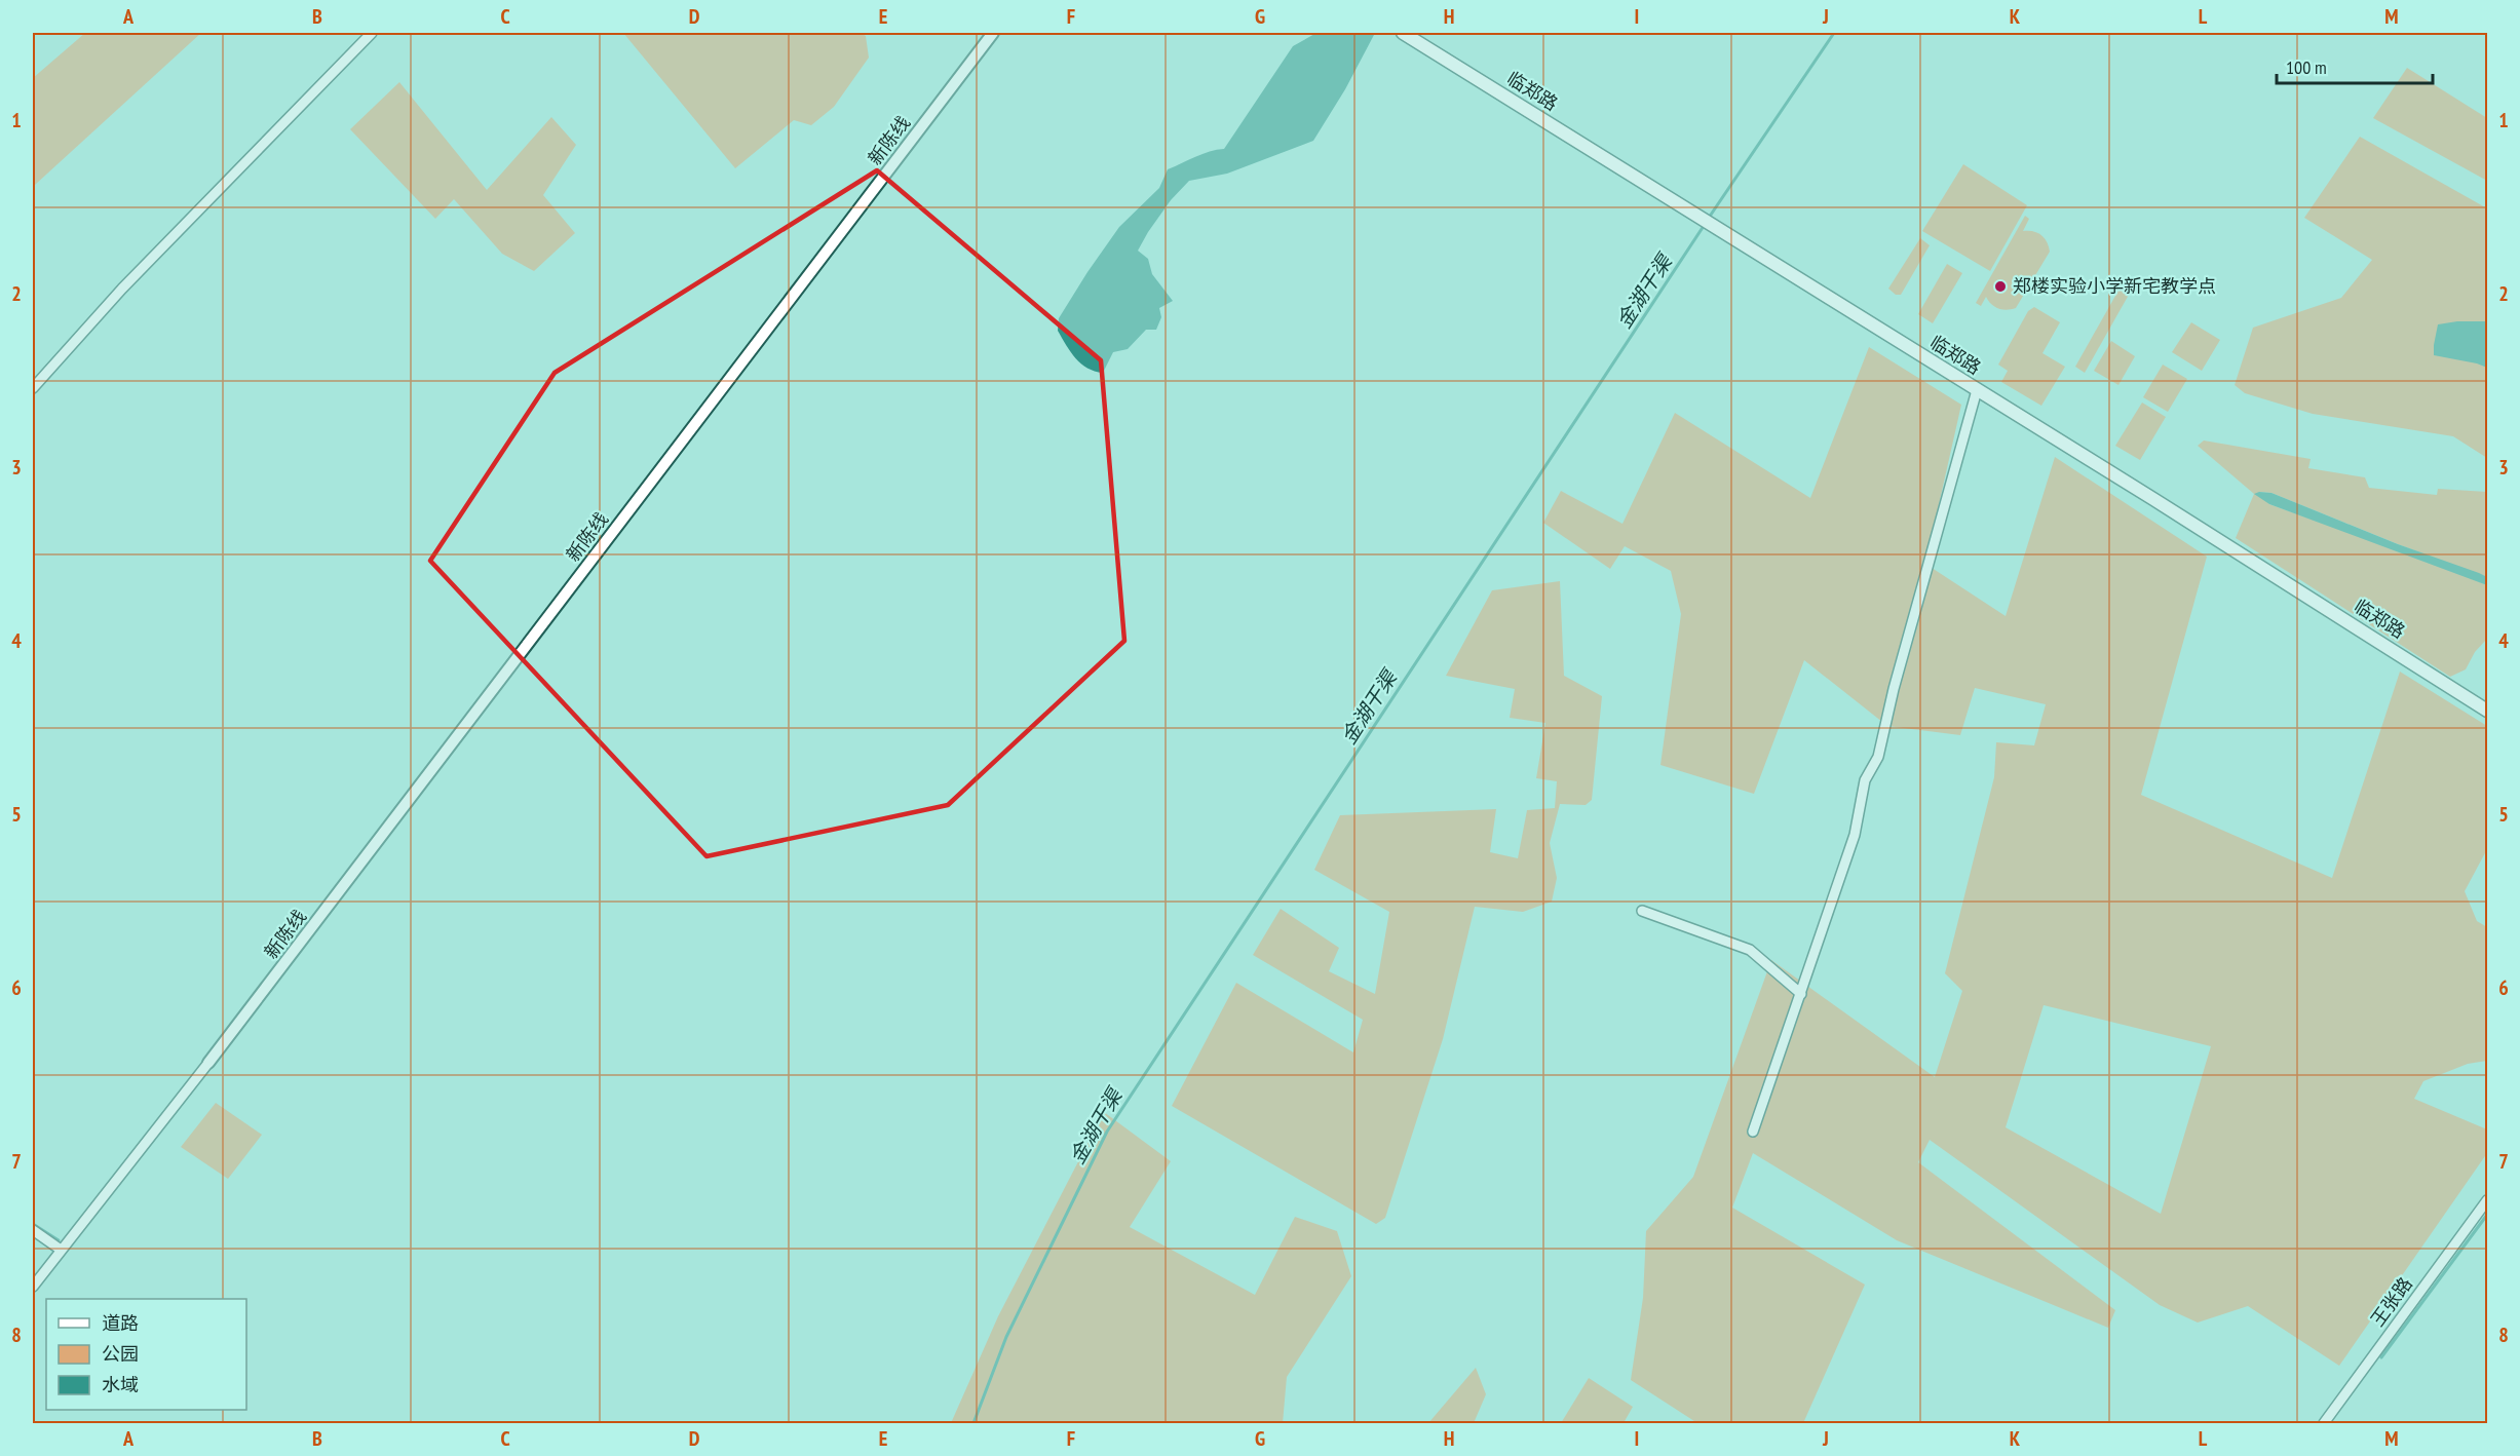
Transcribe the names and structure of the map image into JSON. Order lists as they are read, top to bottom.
{
  "streets": {
    "main road": ["临郑路"],
    "street": ["新陈线", "王张路"]
  },
  "water": ["金湖干渠"],
  "places": ["郑楼实验小学新宅教学点"],
  "legend": ["道路", "公园", "水域"],
  "scale_bar": "100 m",
  "grid": {
    "columns": [
      "A",
      "B",
      "C",
      "D",
      "E",
      "F",
      "G",
      "H",
      "I",
      "J",
      "K",
      "L",
      "M"
    ],
    "rows": [
      "1",
      "2",
      "3",
      "4",
      "5",
      "6",
      "7",
      "8"
    ]
  }
}
